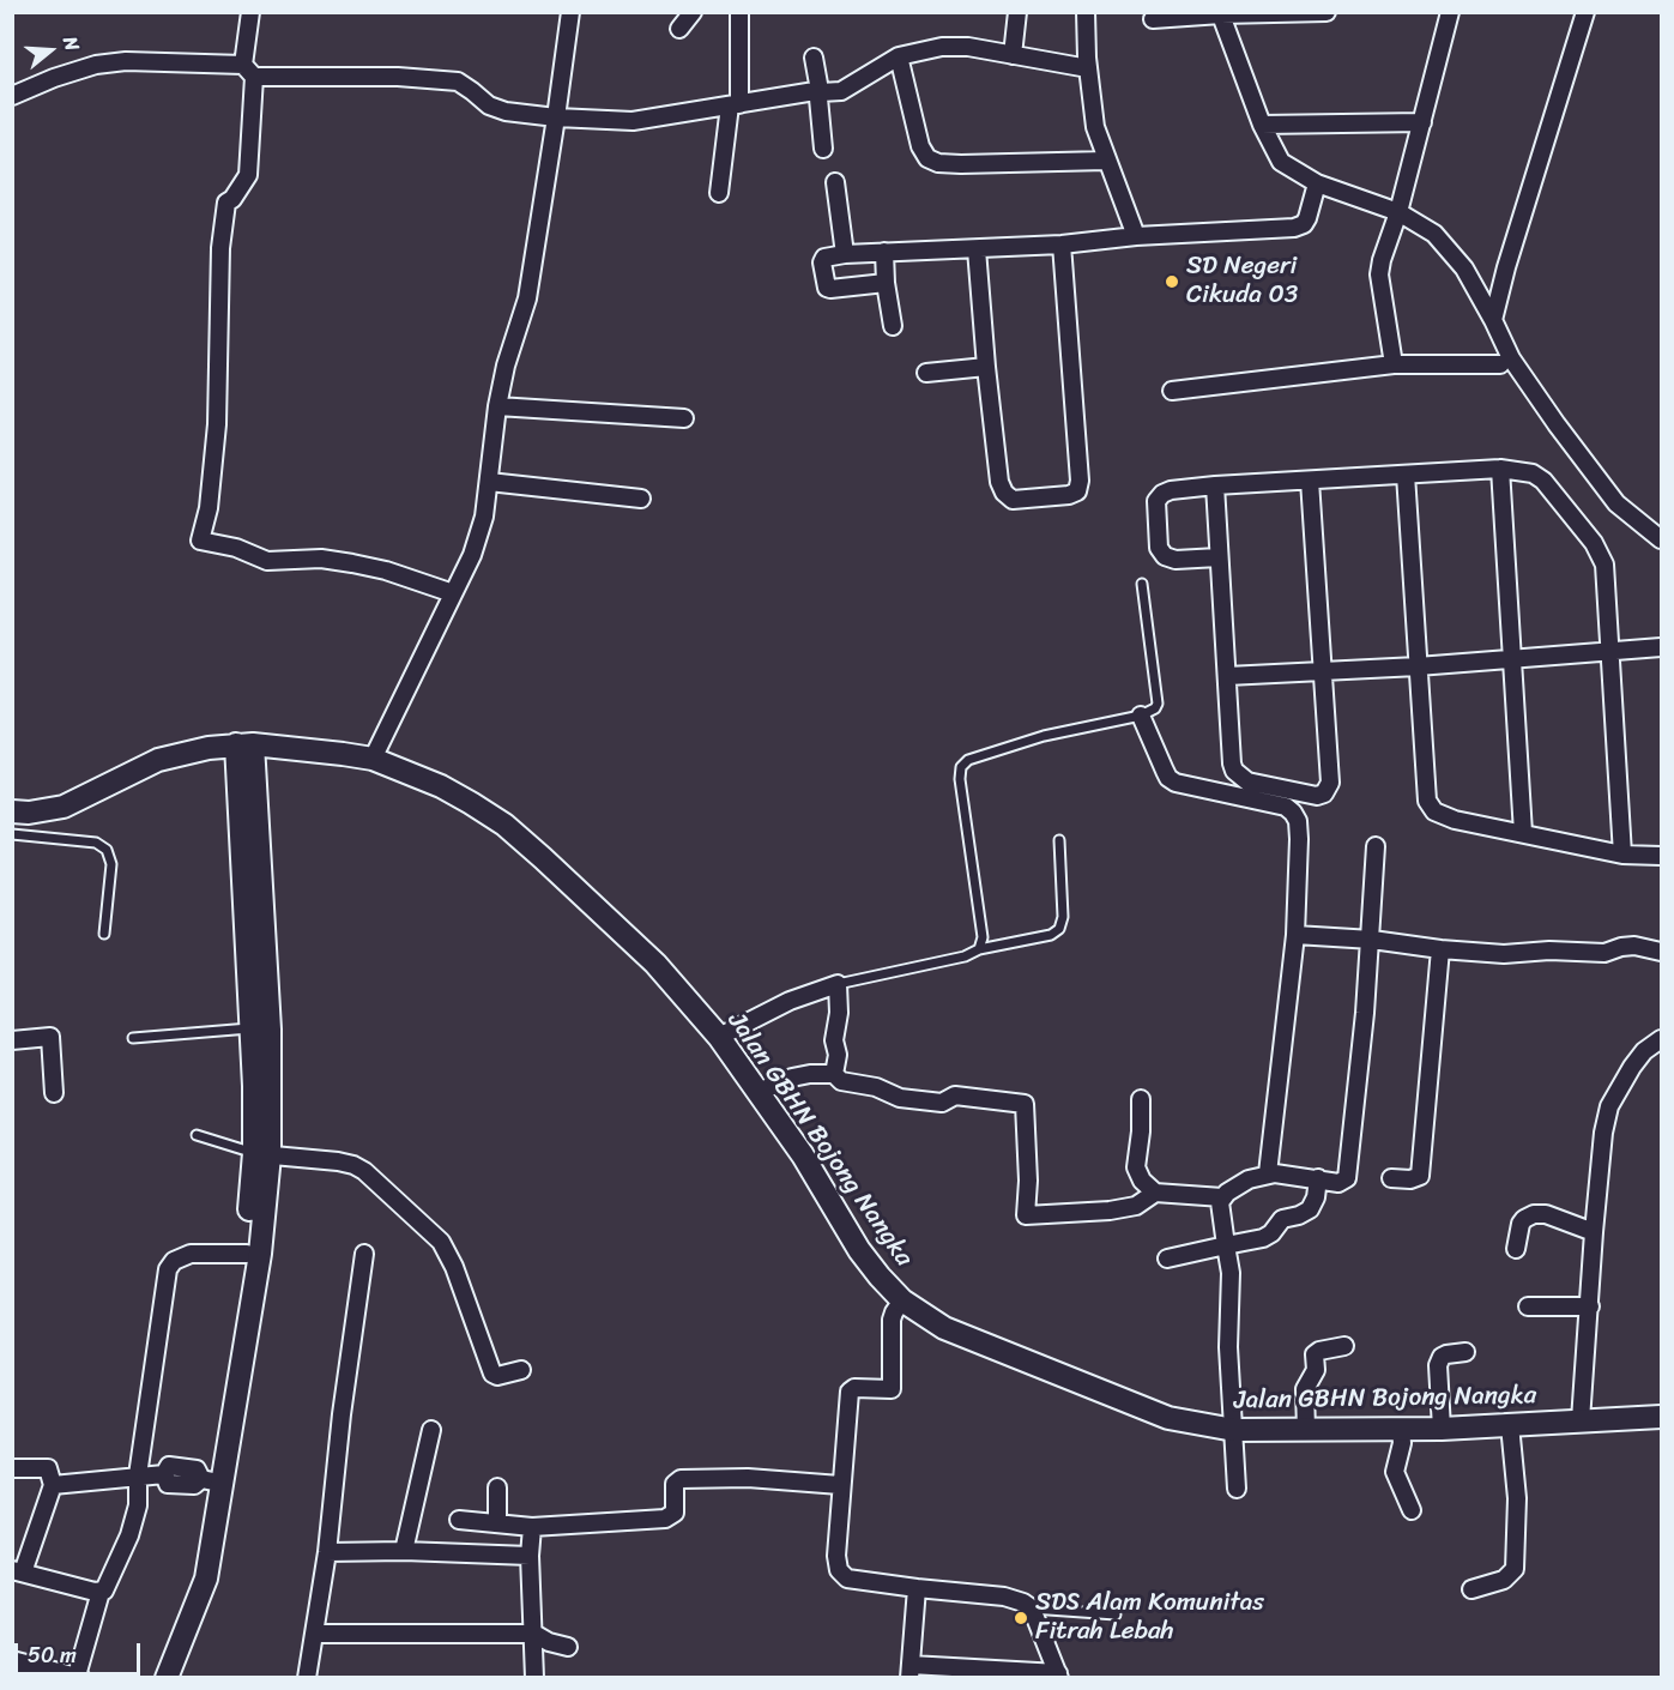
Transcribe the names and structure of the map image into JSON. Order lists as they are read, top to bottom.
{
  "streets": {
    "street": ["Jalan GBHN Bojong Nangka"]
  },
  "places": ["SD Negeri Cikuda 03", "SDS Alam Komunitas Fitrah Lebah"],
  "scale_bar": "50 m",
  "north": "right"
}
